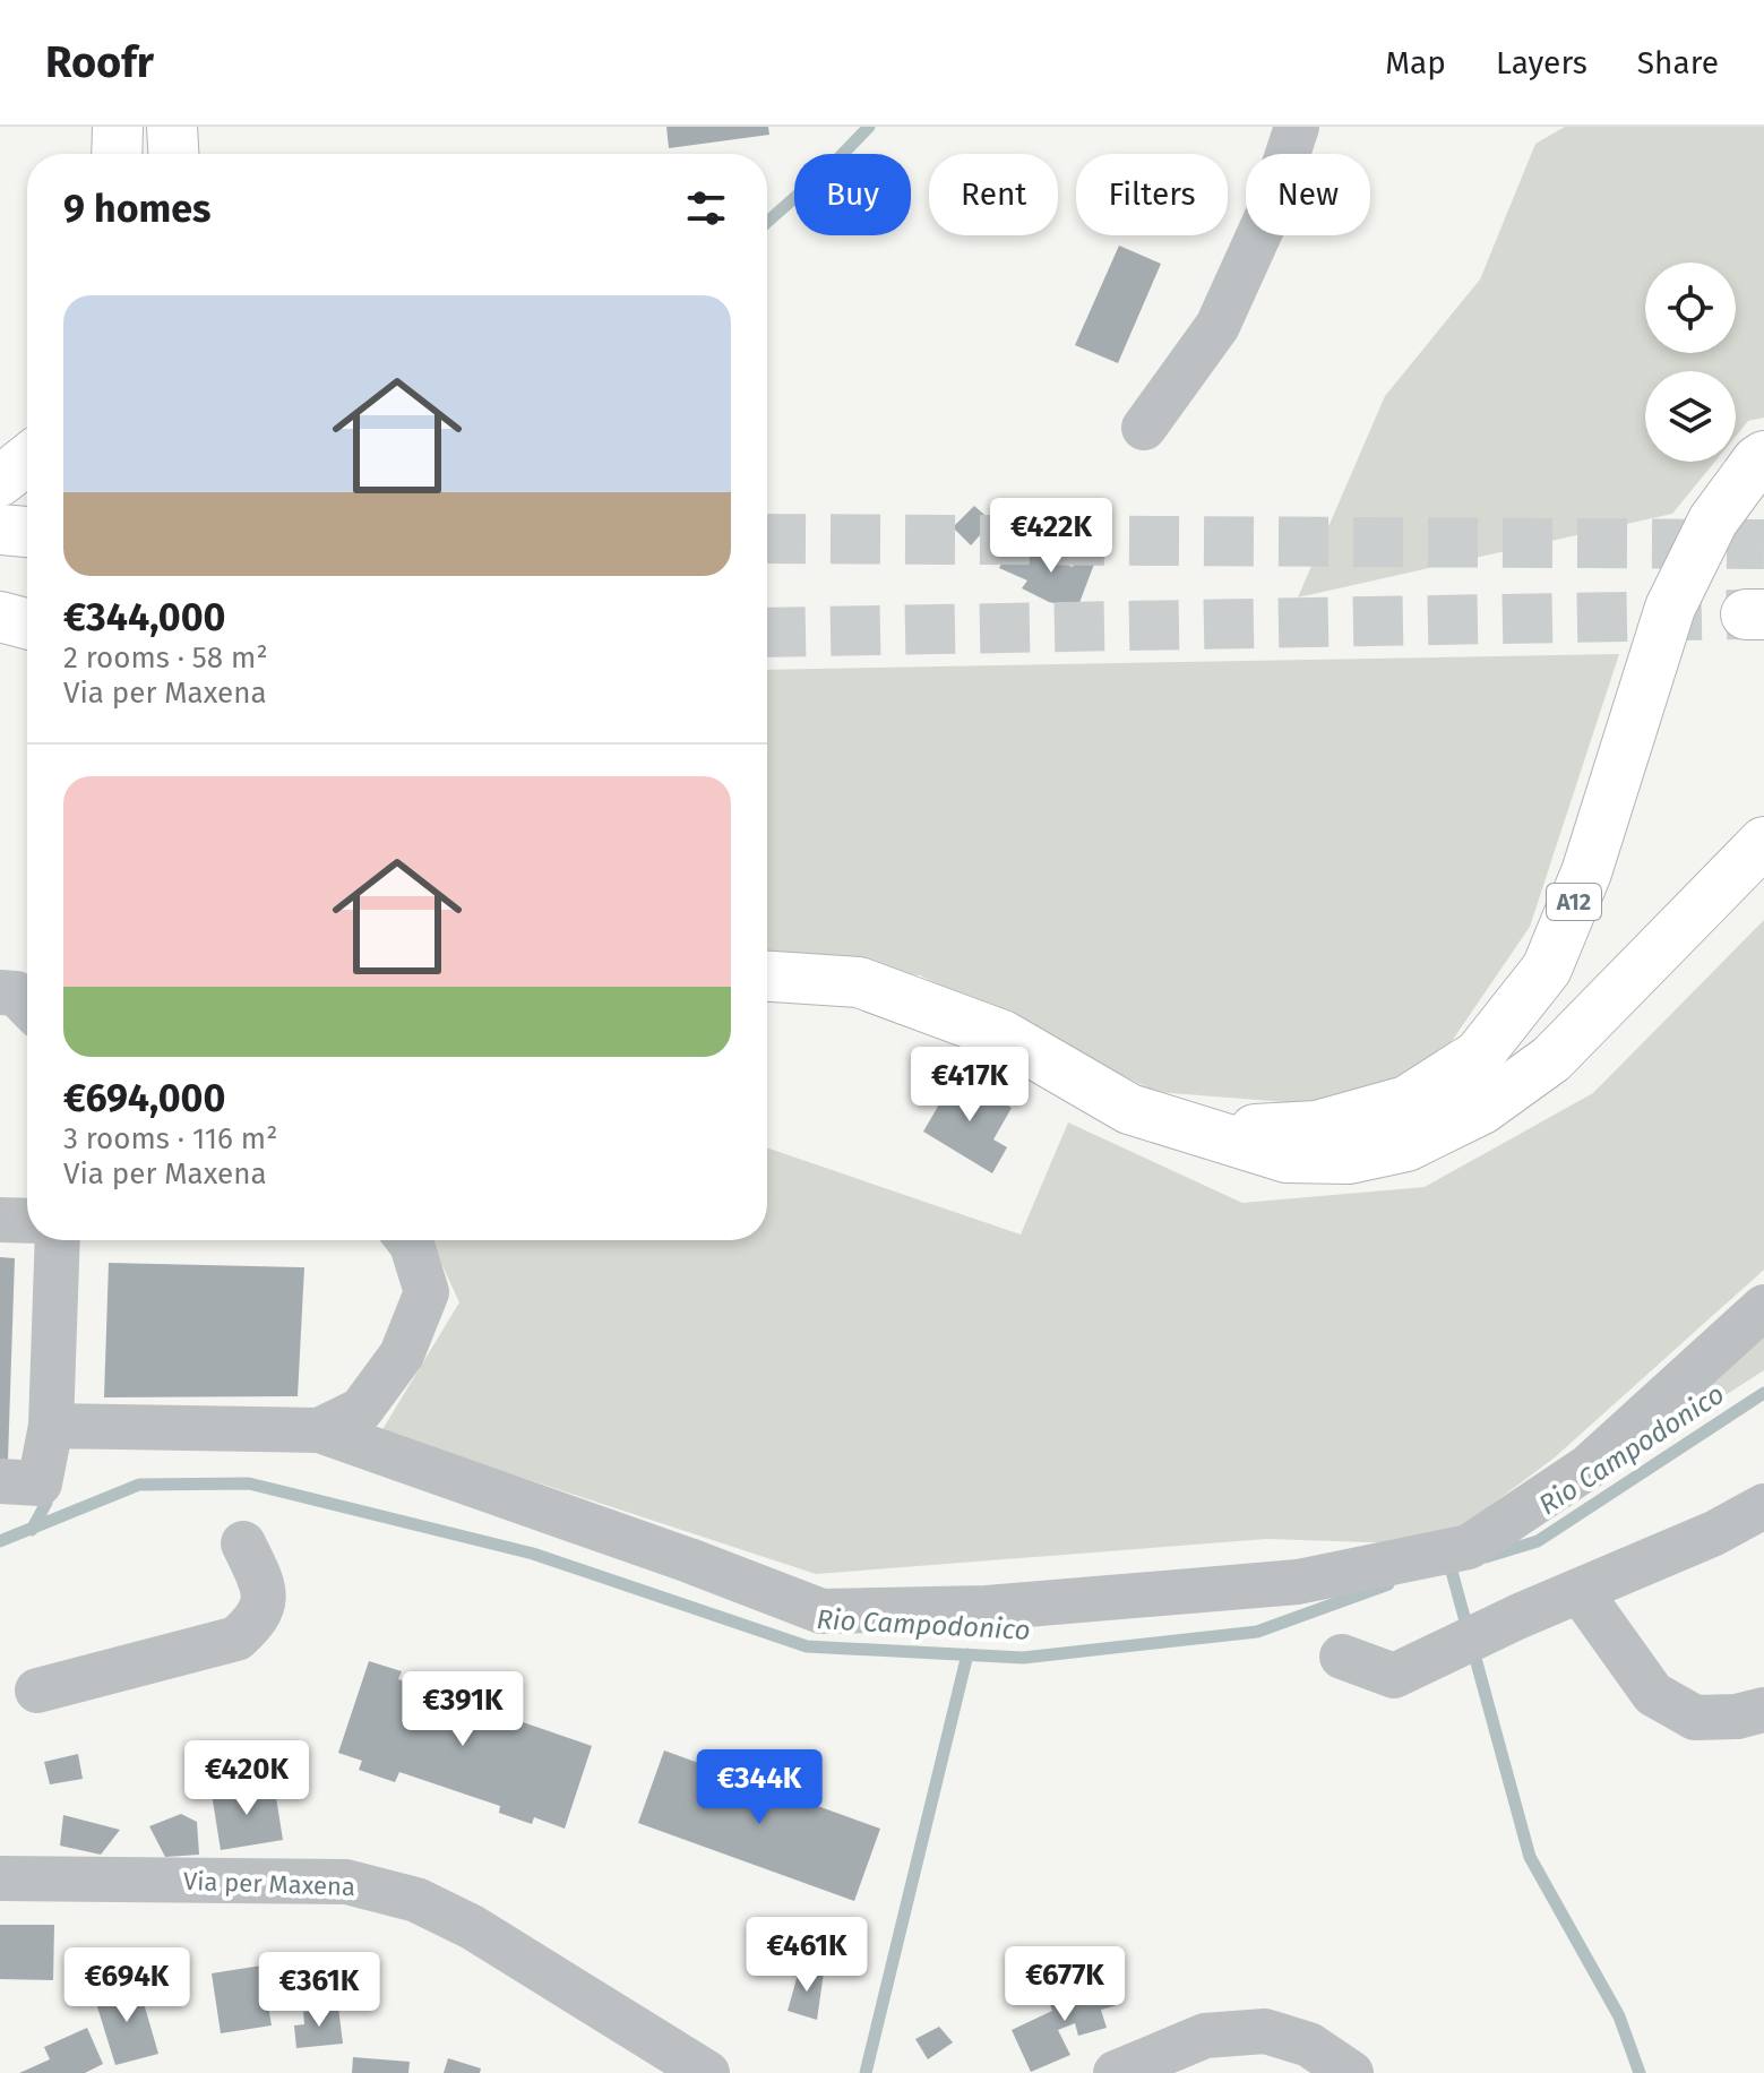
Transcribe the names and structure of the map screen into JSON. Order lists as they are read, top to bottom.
{
  "streets": {
    "highway": ["A12"],
    "street": ["Via per Maxena"]
  },
  "water": ["Rio Campodonico"],
  "page": {
    "header": "Roofr",
    "nav": ["Map", "Layers", "Share"],
    "chip": [
      "Buy",
      "Rent",
      "Filters",
      "New"
    ],
    "heading": "9 homes",
    "list": [
      {
        "name": "€344,000",
        "note": "2 rooms · 58 m² · Via per Maxena"
      },
      {
        "name": "€694,000",
        "note": "3 rooms · 116 m² · Via per Maxena"
      }
    ],
    "price": [
      "€422K",
      "€417K",
      "€391K",
      "€420K",
      "€344K",
      "€461K",
      "€677K",
      "€694K",
      "€361K"
    ]
  }
}
